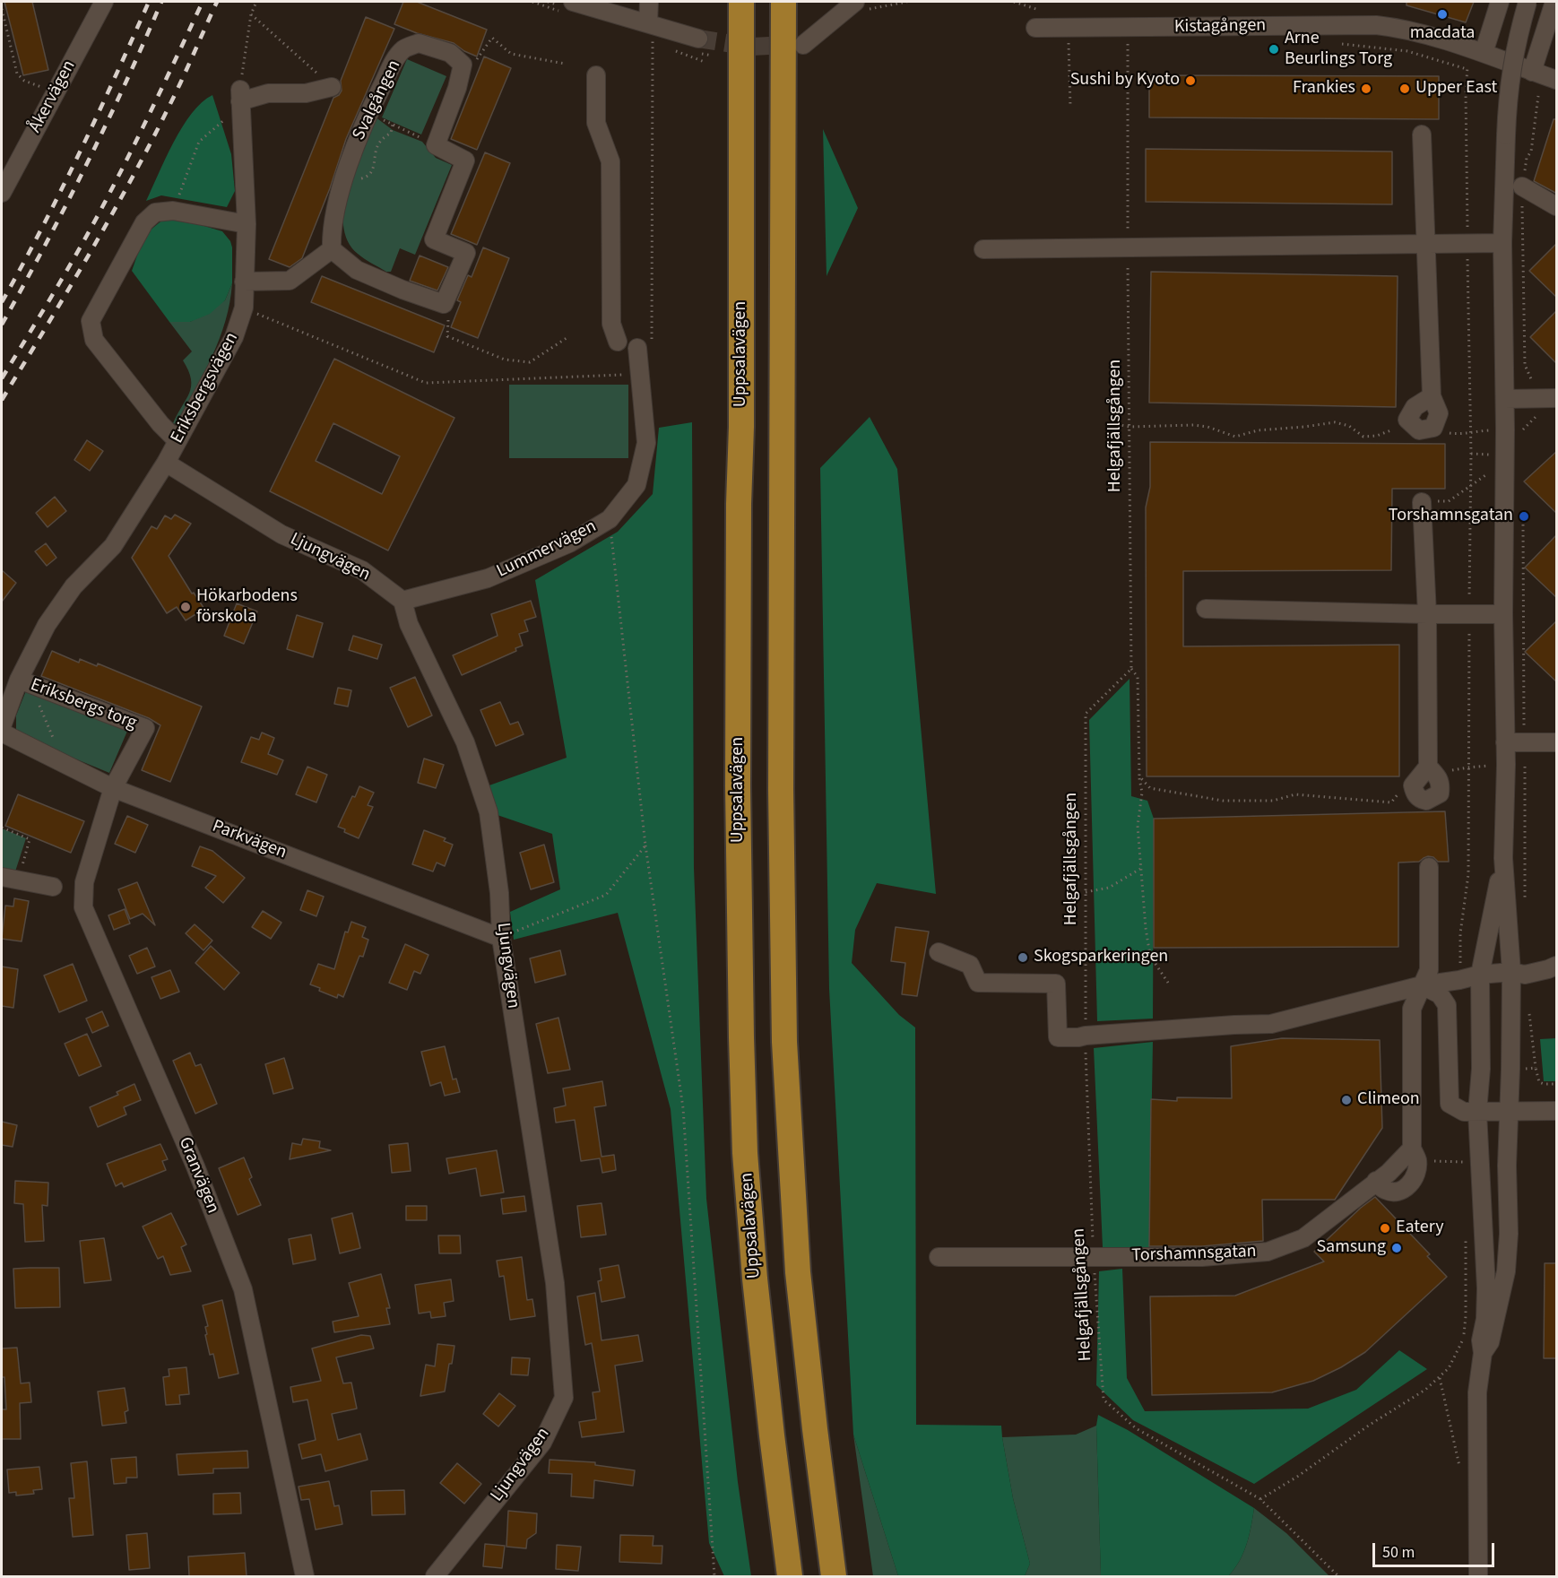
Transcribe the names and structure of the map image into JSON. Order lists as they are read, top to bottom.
{
  "streets": {
    "highway": ["Uppsalavägen"],
    "street": [
      "Kistagången",
      "Åkervägen",
      "Svalgången",
      "Eriksbergsvägen",
      "Lummervägen",
      "Ljungvägen",
      "Eriksbergs torg",
      "Parkvägen",
      "Granvägen",
      "Torshamnsgatan"
    ],
    "path": ["Helgafjällsgången"]
  },
  "crossings": [
    ["Eriksbergsvägen", "Ljungvägen"],
    ["Eriksbergsvägen", "Eriksbergs torg"],
    ["Helgafjällsgången", "Torshamnsgatan"],
    ["Lummervägen", "Ljungvägen"],
    ["Ljungvägen", "Parkvägen"],
    ["Eriksbergs torg", "Parkvägen"],
    ["Eriksbergs torg", "Granvägen"],
    ["Parkvägen", "Granvägen"]
  ],
  "places": [
    "macdata",
    "Arne Beurlings Torg",
    "Sushi by Kyoto",
    "Frankies",
    "Upper East",
    "Torshamnsgatan",
    "Hökarbodens förskola",
    "Skogsparkeringen",
    "Climeon",
    "Eatery",
    "Samsung"
  ],
  "scale_bar": "50 m"
}
